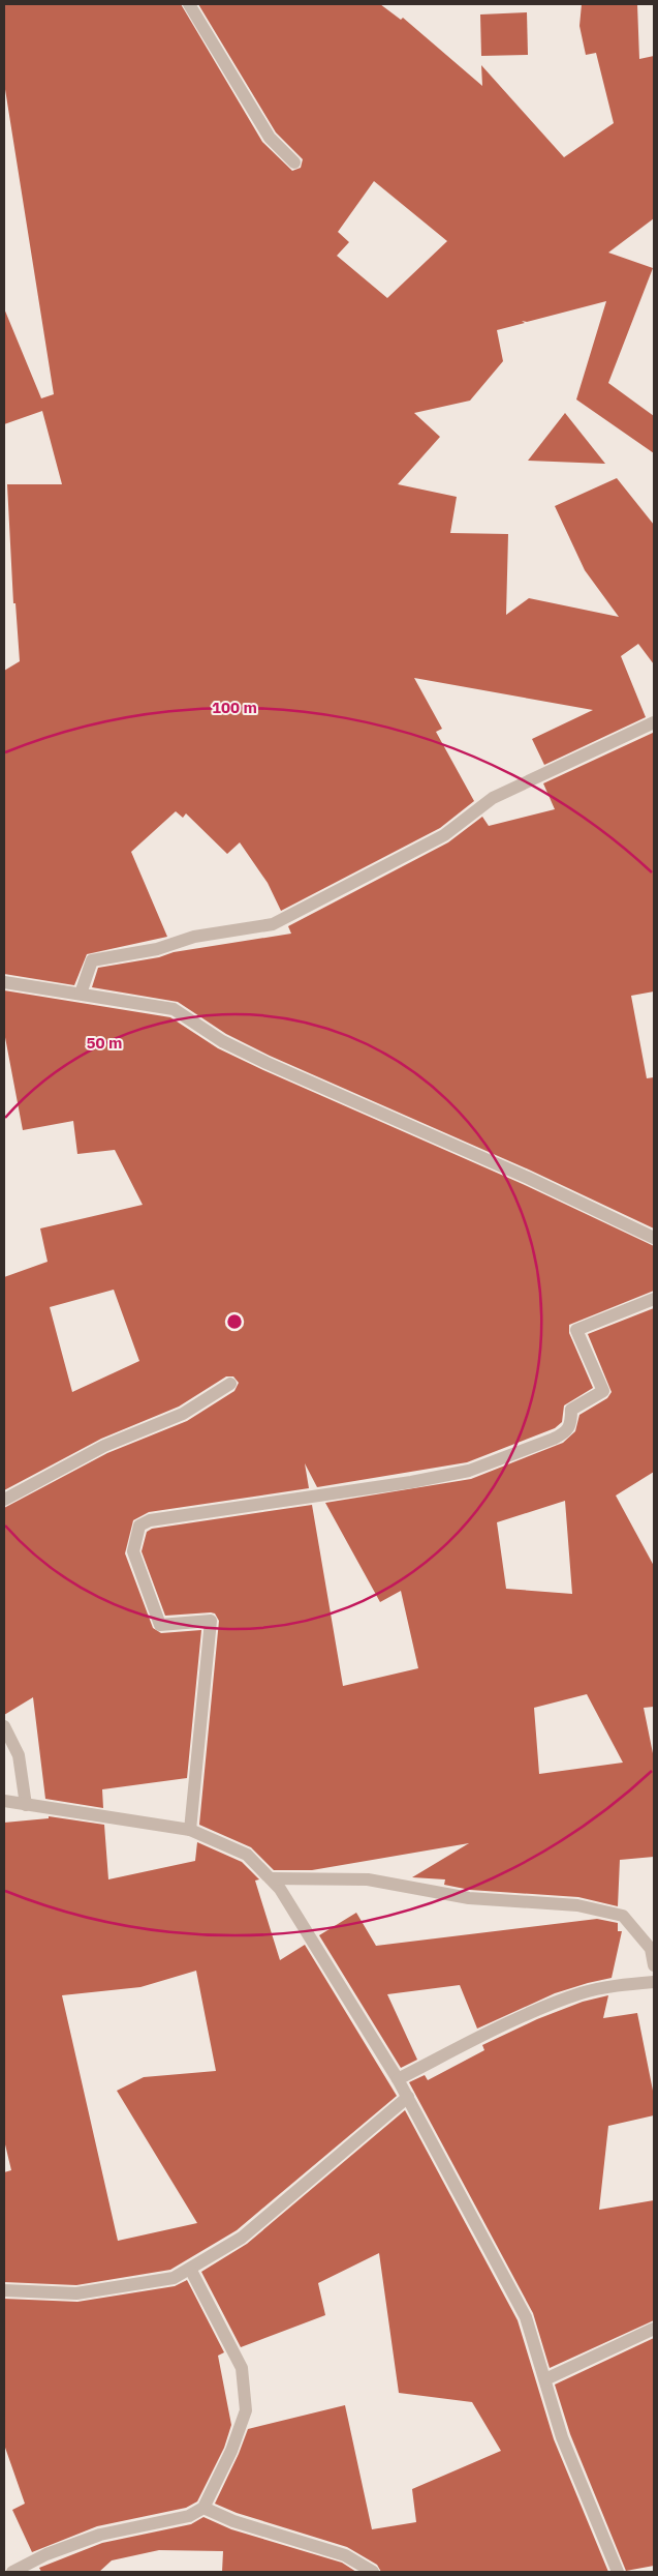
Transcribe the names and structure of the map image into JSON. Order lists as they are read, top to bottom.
{
  "rings": ["100 m", "50 m"]
}
